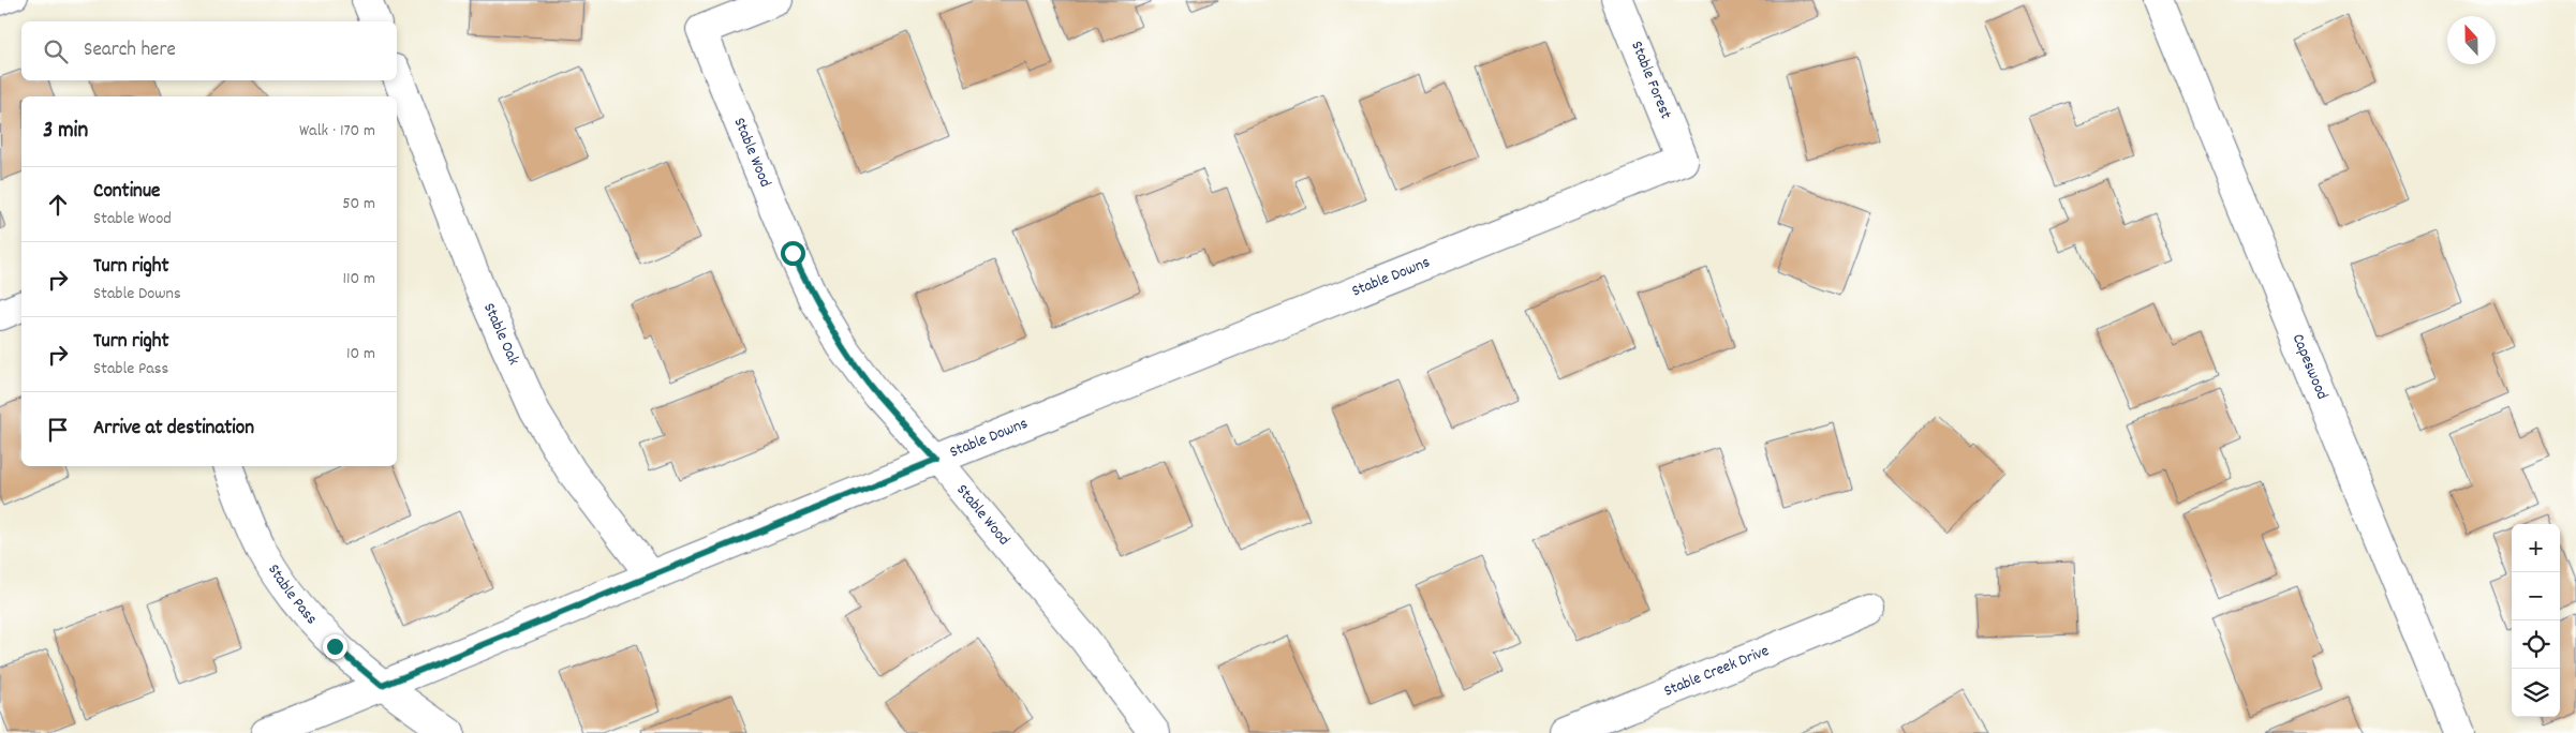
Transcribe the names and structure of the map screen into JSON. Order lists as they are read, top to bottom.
{
  "streets": {
    "street": [
      "Stable Forest",
      "Stable Wood",
      "Stable Downs",
      "Stable Oak",
      "Capeswood",
      "Stable Pass",
      "Stable Creek Drive"
    ]
  },
  "crossings": [
    ["Stable Forest", "Stable Downs"],
    ["Stable Wood", "Stable Downs"],
    ["Stable Downs", "Stable Oak"],
    ["Stable Downs", "Stable Pass"]
  ],
  "north": "top",
  "page": {
    "search": "Search here",
    "heading": ["3 min", "Walk · 170 m"],
    "list": [
      ["Continue", "Stable Wood", "50 m"],
      ["Turn right", "Stable Downs", "110 m"],
      ["Turn right", "Stable Pass", "10 m"],
      "Arrive at destination"
    ],
    "map_buttons": ["+", "−"]
  }
}
